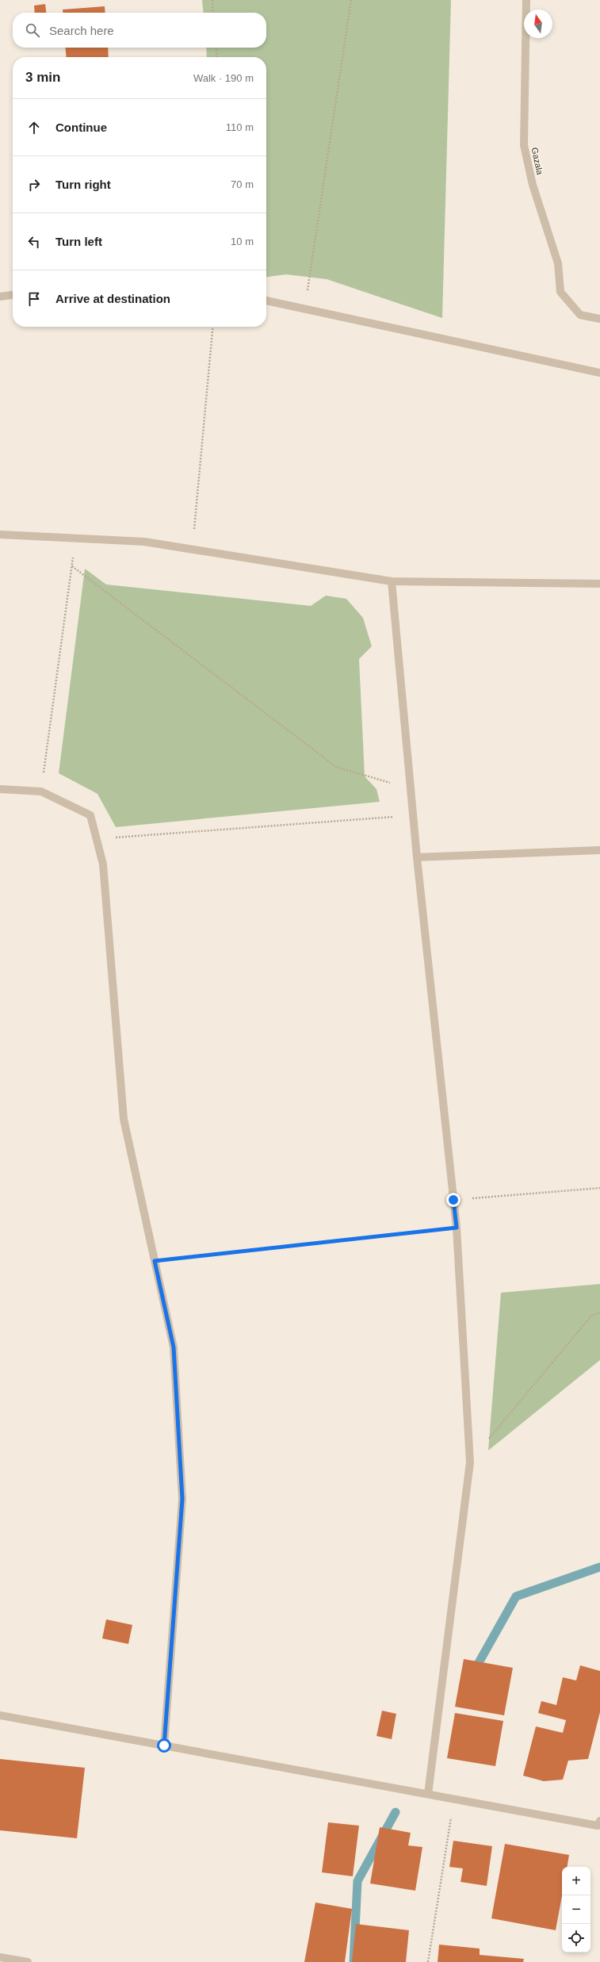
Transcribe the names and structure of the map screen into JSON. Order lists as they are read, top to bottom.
{
  "streets": {
    "street": ["Gazala"]
  },
  "north": "top",
  "page": {
    "search": "Search here",
    "heading": ["3 min", "Walk · 190 m"],
    "list": [
      ["Continue", "110 m"],
      ["Turn right", "70 m"],
      ["Turn left", "10 m"],
      "Arrive at destination"
    ],
    "map_buttons": ["+", "−"]
  }
}
